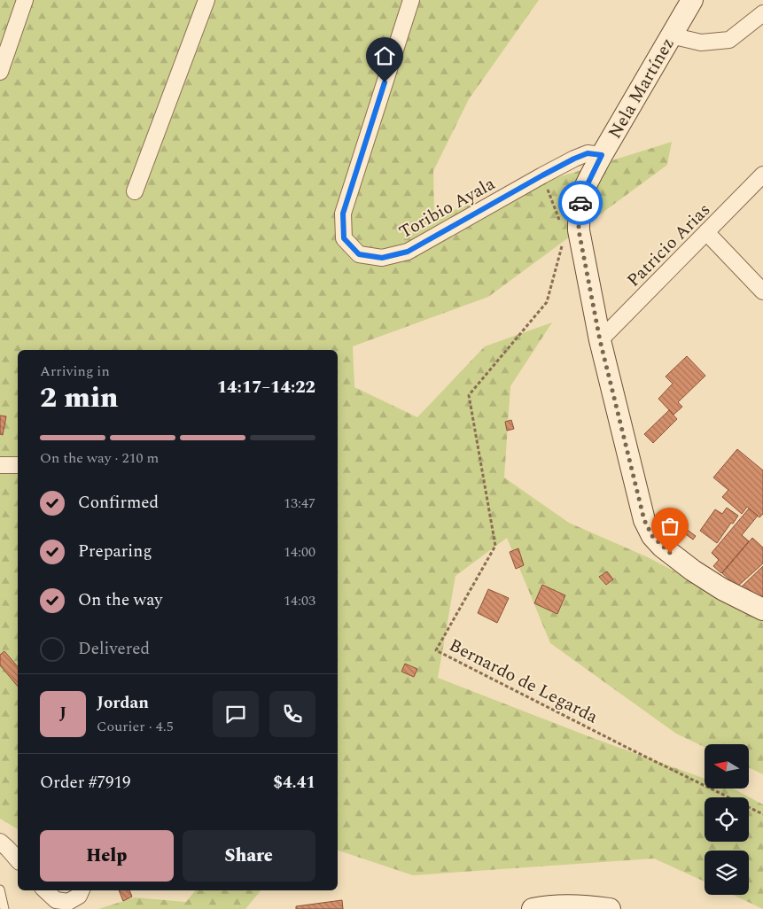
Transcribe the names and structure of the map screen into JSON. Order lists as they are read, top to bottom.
{
  "streets": {
    "main road": ["Nela Martínez"],
    "street": ["Toribio Ayala", "Patricio Arias"],
    "path": ["Bernardo de Legarda"]
  },
  "crossings": [
    ["Nela Martínez", "Toribio Ayala"],
    ["Nela Martínez", "Patricio Arias"]
  ],
  "north": "left",
  "page": {
    "heading": ["2 min", "Arriving in", "14:17–14:22"],
    "panel": [
      "Jordan",
      "Courier · 4.5",
      "Order #7919",
      "$4.41"
    ],
    "bar": "On the way · 210 m",
    "list": [
      ["Confirmed", "13:47"],
      ["Preparing", "14:00"],
      ["On the way", "14:03"],
      "Delivered"
    ],
    "round": "J",
    "buttons": ["Help", "Share"]
  }
}
